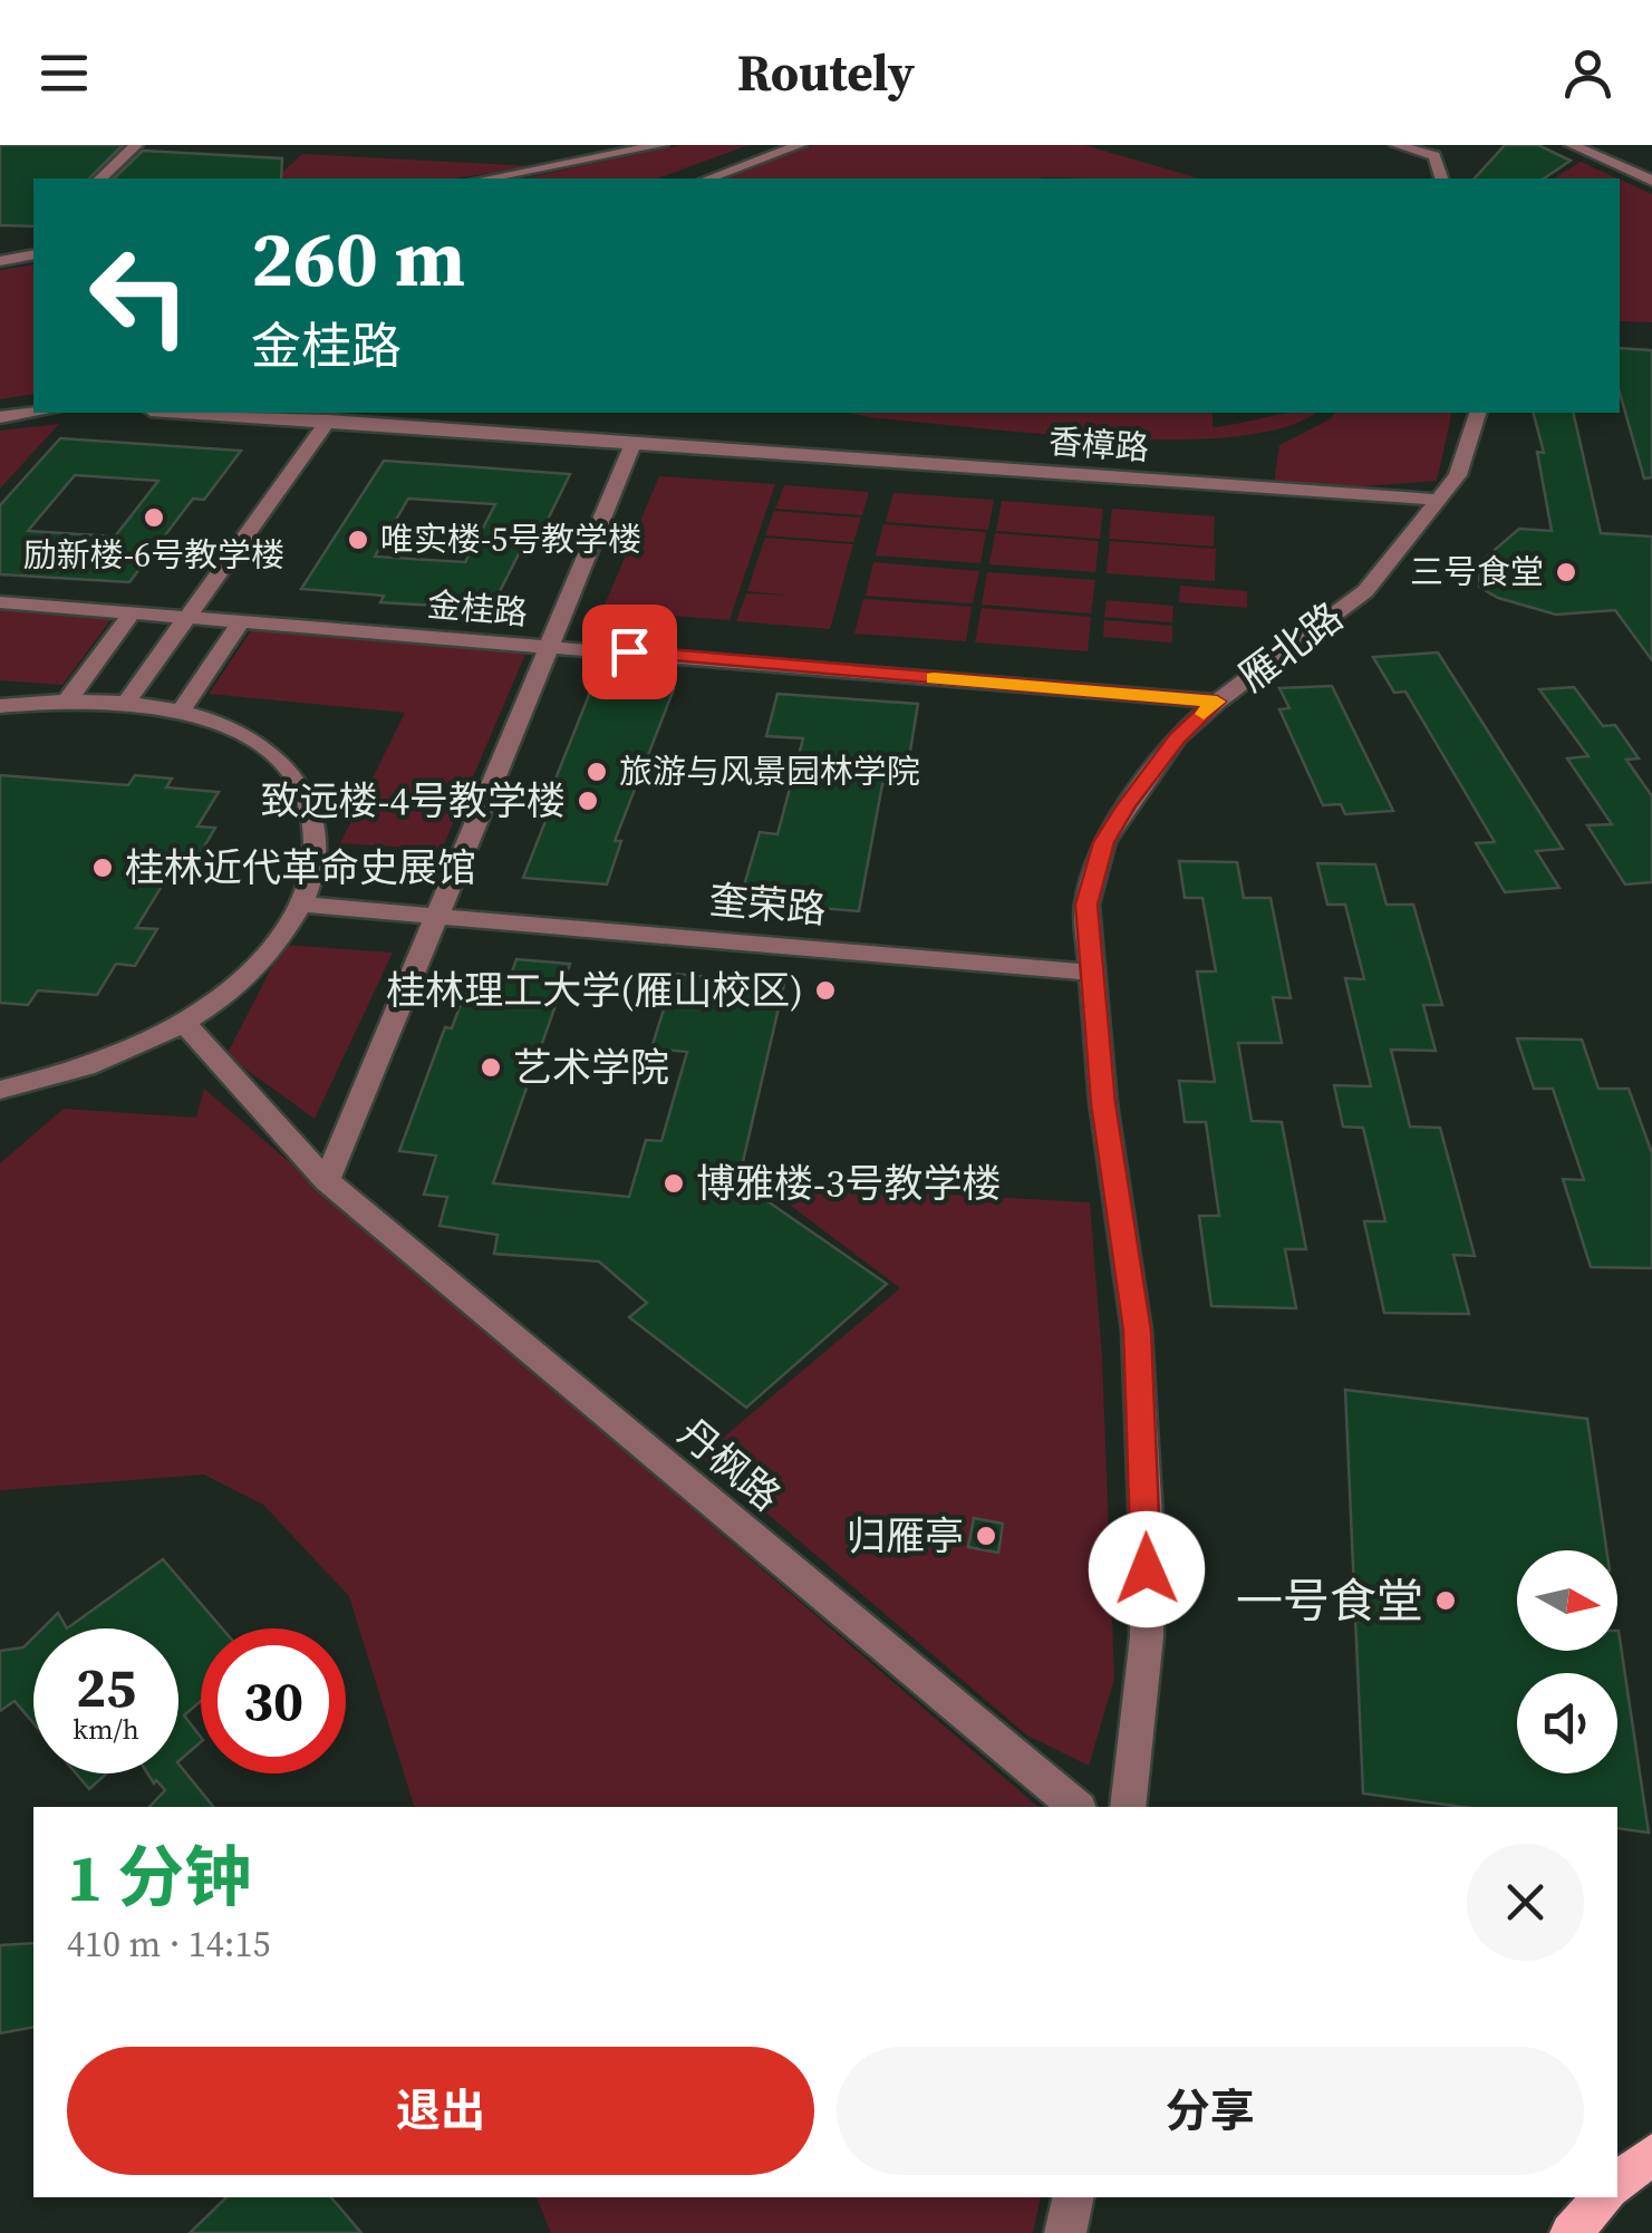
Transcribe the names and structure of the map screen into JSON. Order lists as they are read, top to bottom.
{
  "streets": {
    "street": [
      "香樟路",
      "金桂路",
      "雁北路",
      "奎荣路",
      "丹枫路"
    ]
  },
  "crossings": [
    ["香樟路", "雁北路"],
    ["金桂路", "雁北路"],
    ["雁北路", "奎荣路"]
  ],
  "places": [
    "励新楼-6号教学楼",
    "唯实楼-5号教学楼",
    "三号食堂",
    "旅游与风景园林学院",
    "致远楼-4号教学楼",
    "桂林近代革命史展馆",
    "桂林理工大学(雁山校区)",
    "艺术学院",
    "博雅楼-3号教学楼",
    "归雁亭",
    "一号食堂"
  ],
  "north": "right",
  "page": {
    "header": "Routely",
    "turn": ["260 m", "金桂路"],
    "speed": "25 km/h",
    "limit": "30",
    "heading": ["1 分钟", "410 m · 14:15"],
    "buttons": ["退出", "分享"]
  }
}
